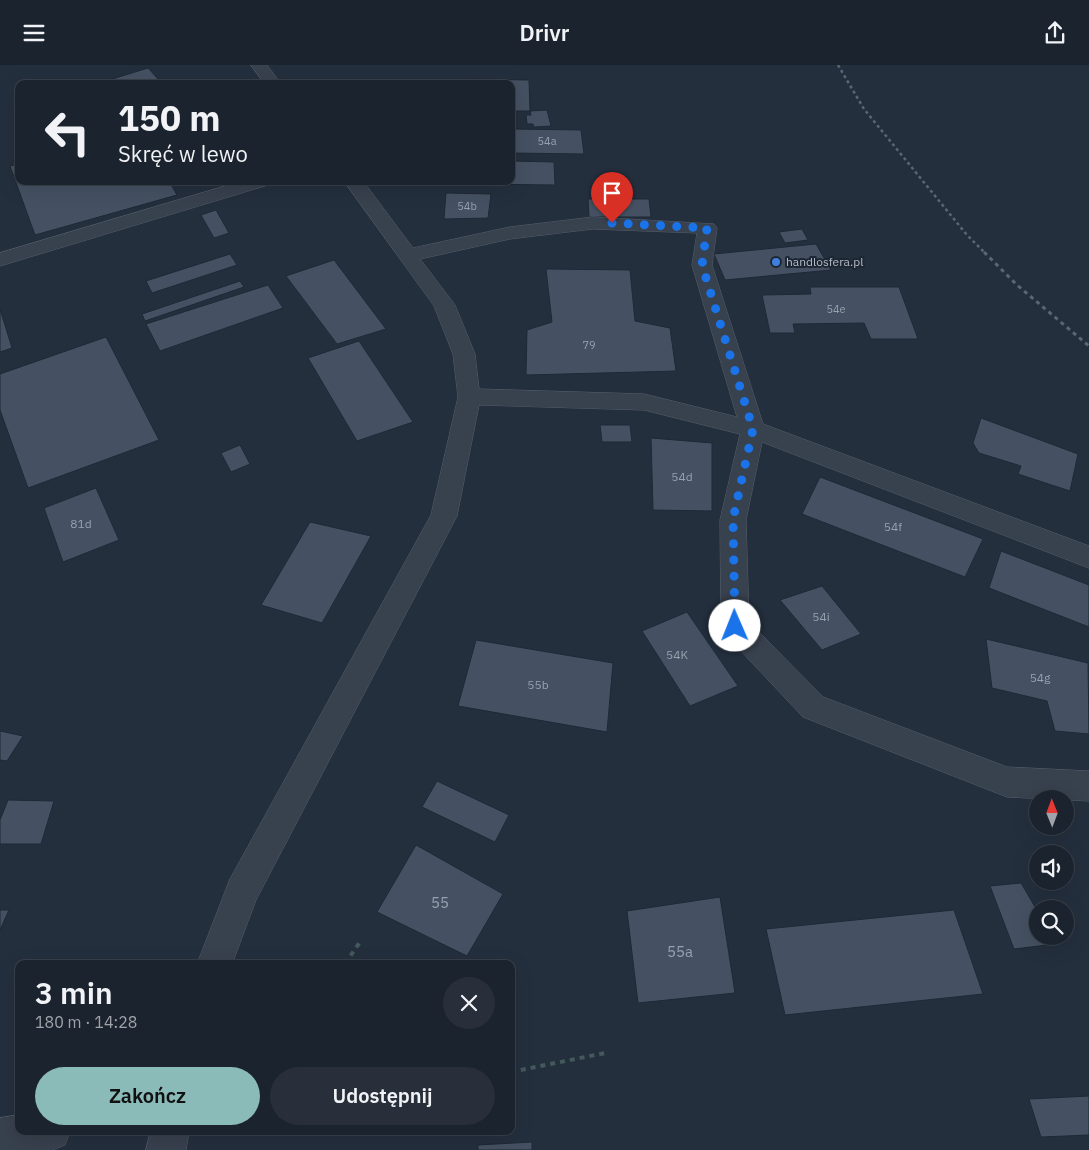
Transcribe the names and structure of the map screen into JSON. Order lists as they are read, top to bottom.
{
  "places": ["handlosfera.pl"],
  "house_numbers": [
    "54a",
    "54b",
    "54e",
    "79",
    "54d",
    "81d",
    "54f",
    "54i",
    "54K",
    "54g",
    "55b",
    "55",
    "55a"
  ],
  "north": "top",
  "page": {
    "header": "Drivr",
    "turn": ["150 m", "Skręć w lewo"],
    "heading": ["3 min", "180 m · 14:28"],
    "buttons": ["Zakończ", "Udostępnij"]
  }
}
